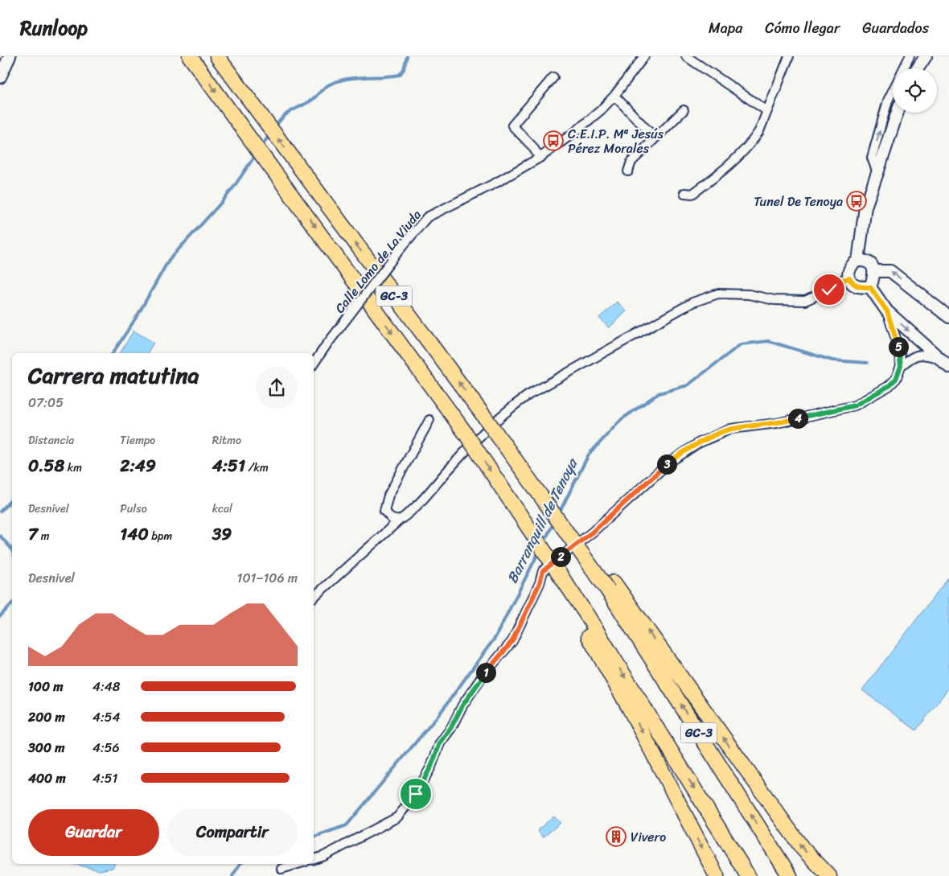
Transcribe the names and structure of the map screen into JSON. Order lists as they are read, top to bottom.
{
  "streets": {
    "highway": ["GC-3"],
    "street": ["Calle Lomo de La Viuda"]
  },
  "water": ["Barranquill de Tenoya"],
  "places": {
    "bus stop": ["C.E.I.P. Mª Jesús Pérez Morales", "Tunel De Tenoya"],
    "building": ["Vivero"]
  },
  "page": {
    "header": "Runloop",
    "nav": ["Mapa", "Cómo llegar", "Guardados"],
    "pins": [
      "5",
      "4",
      "3",
      "2",
      "1"
    ],
    "heading": ["Carrera matutina", "07:05"],
    "stats": [
      ["Distancia", "0.58 km"],
      ["Tiempo", "2:49"],
      ["Ritmo", "4:51 /km"],
      ["Desnivel", "7 m"],
      ["Pulso", "140 bpm"],
      ["kcal", "39"]
    ],
    "chart": ["Desnivel", "101–106 m"],
    "list": [
      {
        "name": "100 m",
        "note": "4:48"
      },
      {
        "name": "200 m",
        "note": "4:54"
      },
      {
        "name": "300 m",
        "note": "4:56"
      },
      {
        "name": "400 m",
        "note": "4:51"
      }
    ],
    "buttons": ["Guardar", "Compartir"]
  }
}
